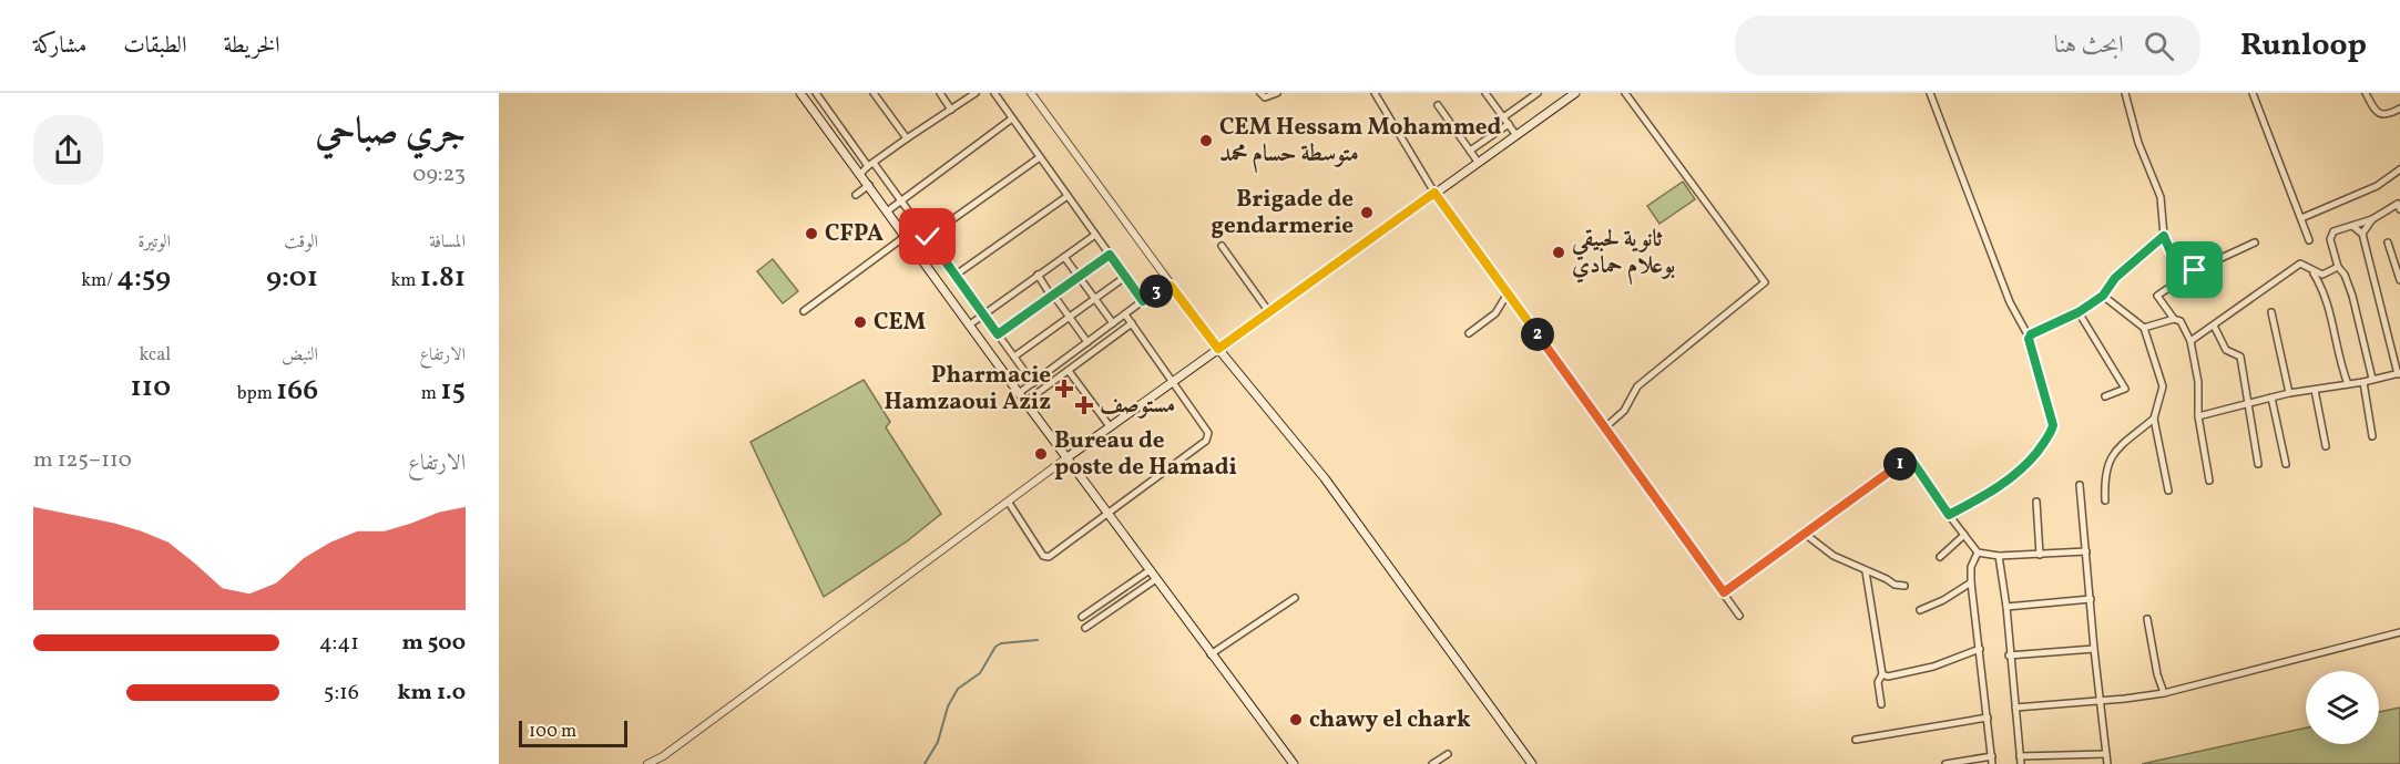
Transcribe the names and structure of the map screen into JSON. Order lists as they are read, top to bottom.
{
  "places": {
    "other": [
      "CEM Hessam Mohammed متوسطة حسام محمد",
      "Brigade de gendarmerie",
      "CFPA",
      "ثانوية لحبيقي بوعلام حمادي",
      "CEM",
      "Bureau de poste de Hamadi",
      "chawy el chark"
    ],
    "health": ["Pharmacie Hamzaoui Aziz", "مستوصف"]
  },
  "scale_bar": "100 m",
  "page": {
    "header": "Runloop",
    "search": "ابحث هنا",
    "nav": ["الخريطة", "الطبقات", "مشاركة"],
    "heading": ["جري صباحي", "09:23"],
    "stats": [
      ["المسافة", "1.81 km"],
      ["الوقت", "9:01"],
      ["الوتيرة", "4:59 /km"],
      ["الارتفاع", "15 m"],
      ["النبض", "166 bpm"],
      ["kcal", "110"]
    ],
    "pins": ["3", "2", "1"],
    "chart": ["الارتفاع", "110–125 m"],
    "list": [
      {
        "name": "500 m",
        "note": "4:41"
      },
      {
        "name": "1.0 km",
        "note": "5:16"
      }
    ],
    "scale": "100 m"
  }
}
